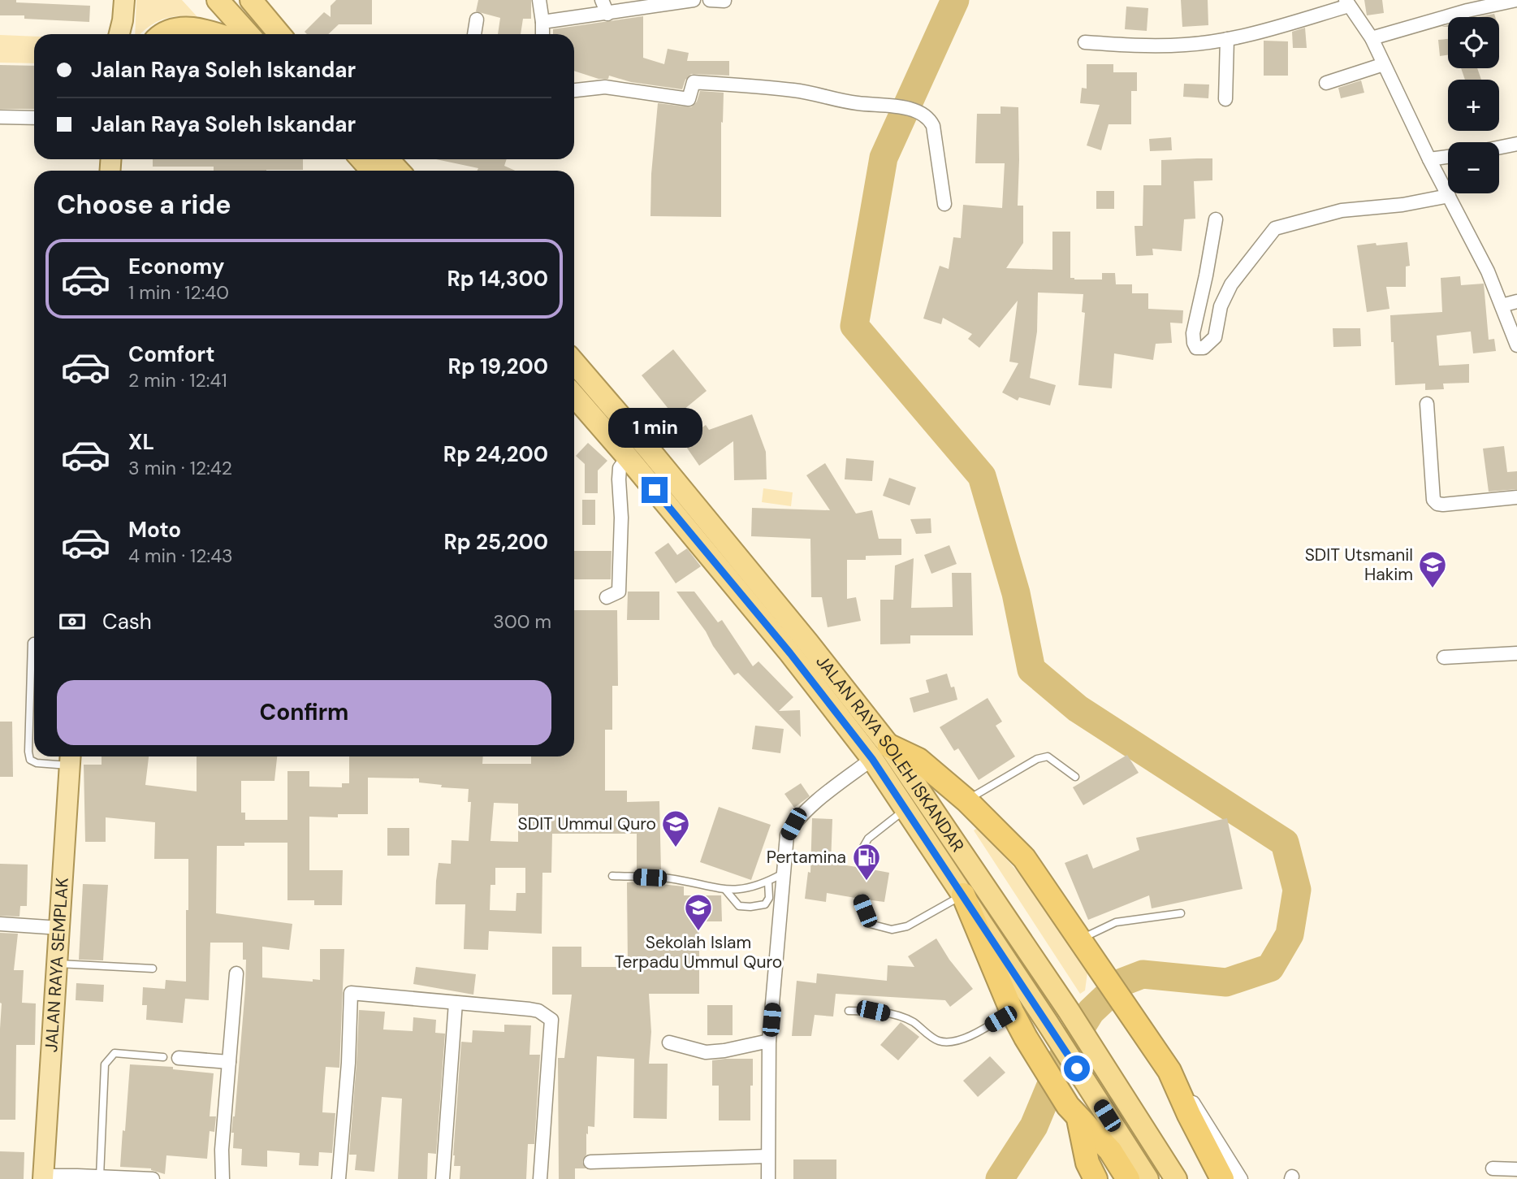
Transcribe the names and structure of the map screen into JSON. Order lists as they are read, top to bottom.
{
  "streets": {
    "highway": ["JALAN RAYA SOLEH ISKANDAR"],
    "main road": ["JALAN RAYA SEMPLAK"]
  },
  "places": {
    "school or university": ["SDIT Utsmanil Hakim", "SDIT Ummul Quro", "Sekolah Islam Terpadu Ummul Quro"],
    "fuel station": ["Pertamina"]
  },
  "page": {
    "map_buttons": ["+", "−"],
    "banner": ["Jalan Raya Soleh Iskandar", "Jalan Raya Soleh Iskandar"],
    "heading": "Choose a ride",
    "list": [
      {
        "name": "Economy",
        "note": "1 min · 12:40",
        "value": "Rp 14,300"
      },
      {
        "name": "Comfort",
        "note": "2 min · 12:41",
        "value": "Rp 19,200"
      },
      {
        "name": "XL",
        "note": "3 min · 12:42",
        "value": "Rp 24,200"
      },
      {
        "name": "Moto",
        "note": "4 min · 12:43",
        "value": "Rp 25,200"
      }
    ],
    "bubble": "1 min",
    "pay": ["Cash", "300 m"],
    "buttons": "Confirm"
  }
}
